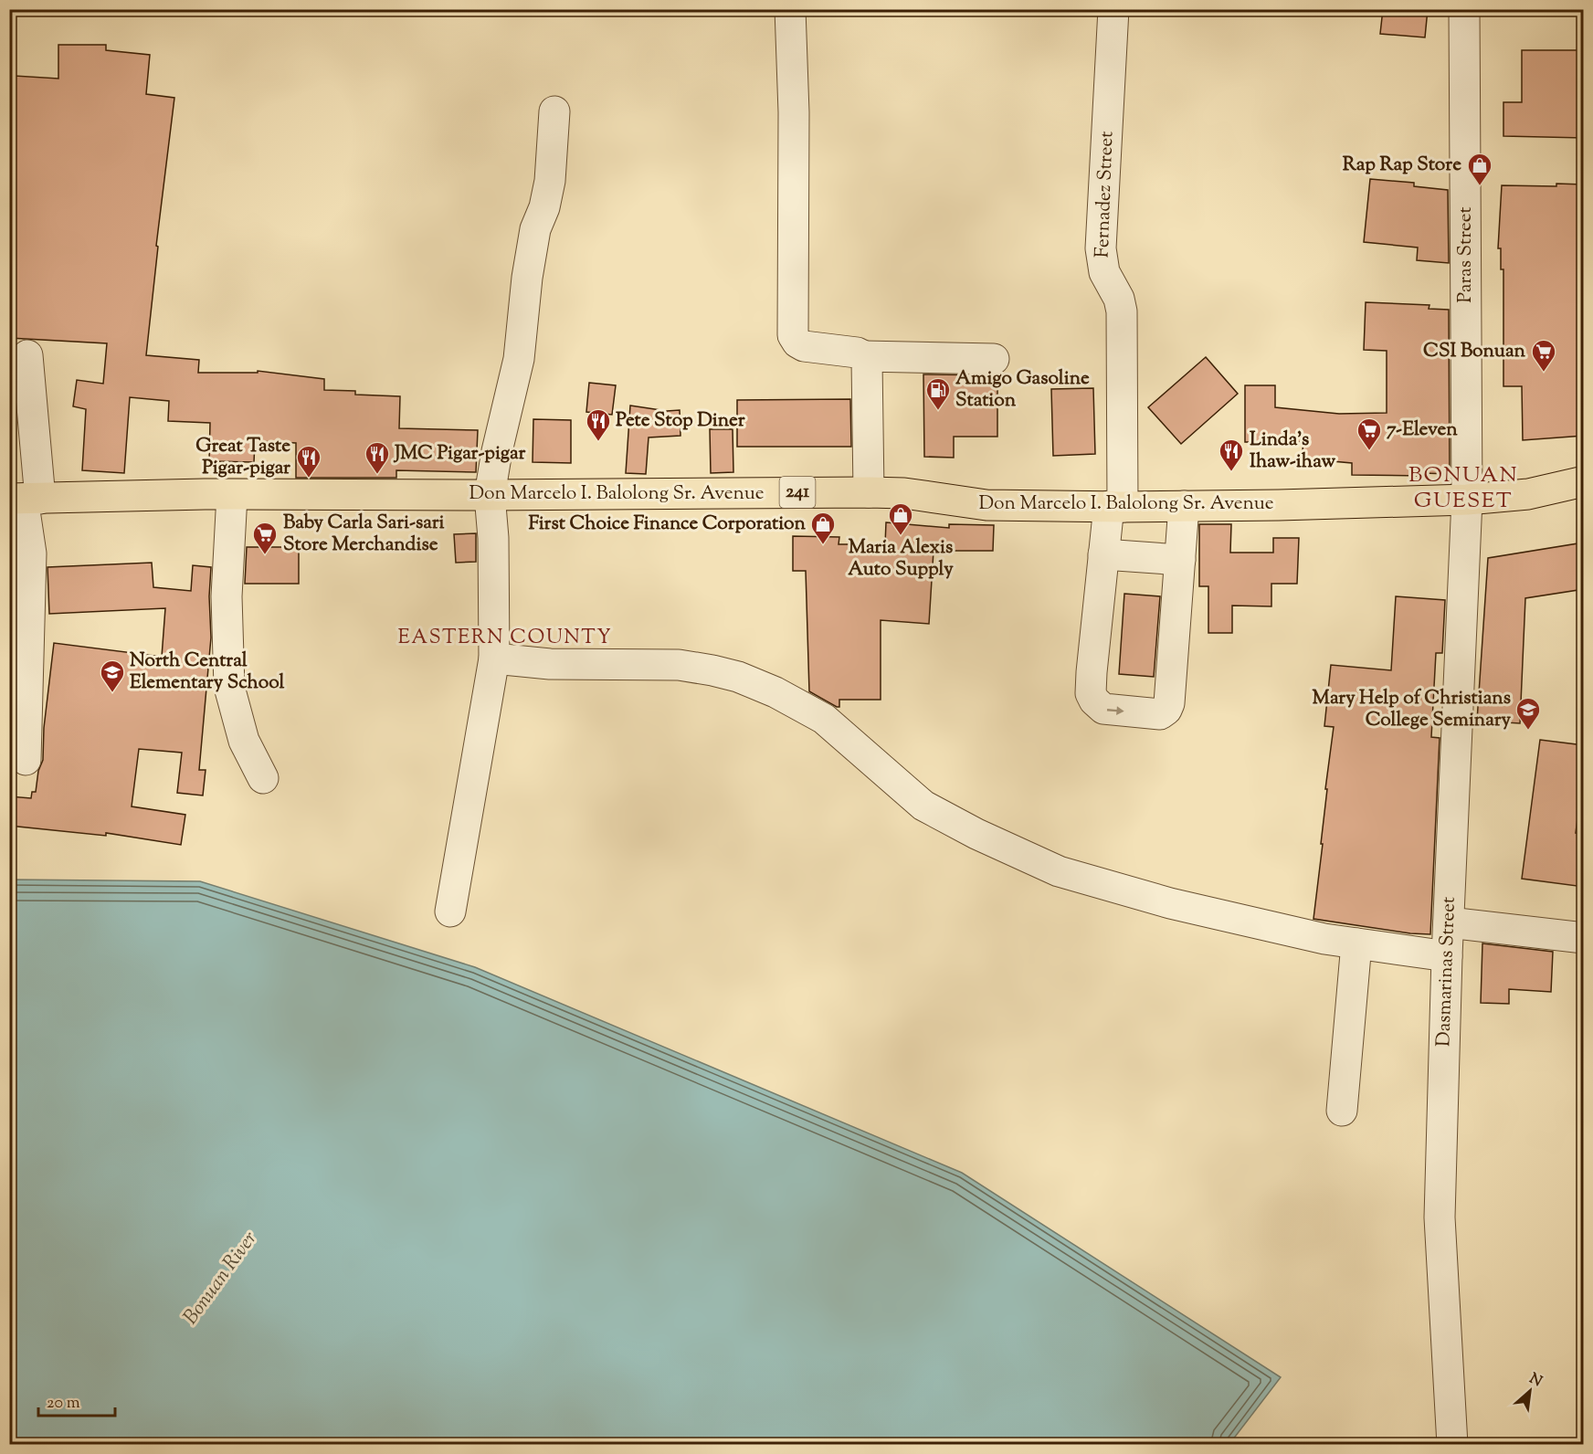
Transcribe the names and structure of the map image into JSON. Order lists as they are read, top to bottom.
{
  "streets": {
    "main road": ["241", "Don Marcelo I. Balolong Sr. Avenue"],
    "street": ["Fernadez Street", "Paras Street", "Dasmarinas Street"]
  },
  "crossings": [
    ["Fernadez Street", "Don Marcelo I. Balolong Sr. Avenue"],
    ["Paras Street", "Don Marcelo I. Balolong Sr. Avenue"],
    ["Paras Street", "Dasmarinas Street"],
    ["Don Marcelo I. Balolong Sr. Avenue", "Dasmarinas Street"]
  ],
  "districts": ["BONUAN GUESET", "EASTERN COUNTY"],
  "water": ["Bonuan River"],
  "places": {
    "shop": ["Rap Rap Store", "Maria Alexis Auto Supply", "First Choice Finance Corporation"],
    "supermarket": ["CSI Bonuan", "7-Eleven", "Baby Carla Sari-sari Store Merchandise"],
    "fuel station": ["Amigo Gasoline Station"],
    "restaurant": [
      "Pete Stop Diner",
      "Linda's Ihaw-ihaw",
      "JMC Pigar-pigar",
      "Great Taste Pigar-pigar"
    ],
    "school or university": ["North Central Elementary School", "Mary Help of Christians College Seminary"]
  },
  "scale_bar": "20 m",
  "north": "top right"
}
